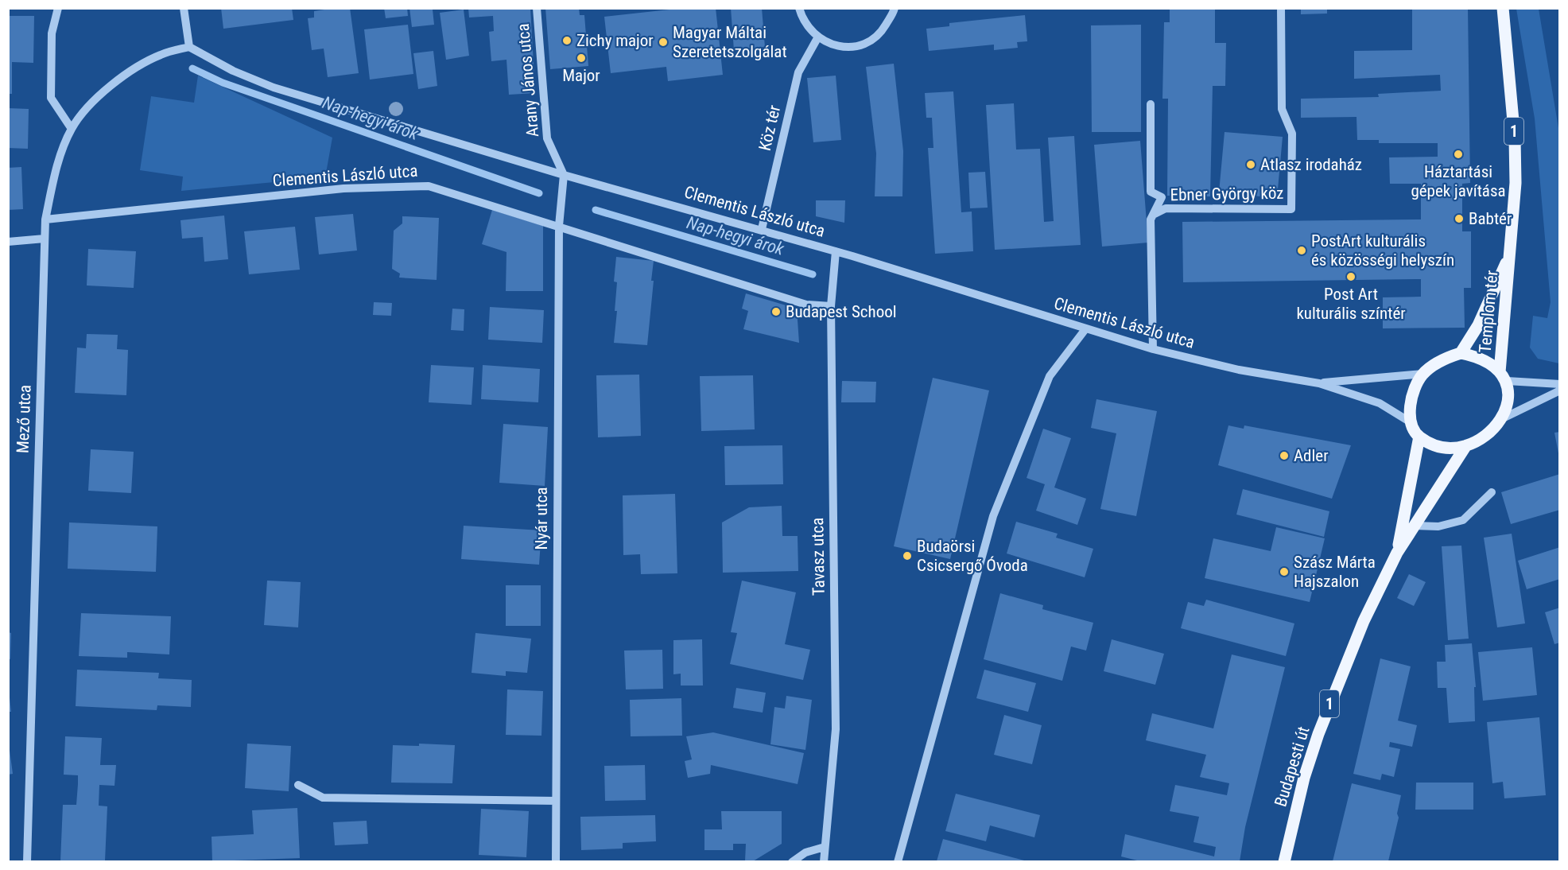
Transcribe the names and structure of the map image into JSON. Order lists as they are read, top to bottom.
{
  "streets": {
    "main road": ["1", "Templom tér", "Budapesti út"],
    "street": [
      "Arany János utca",
      "Köz tér",
      "Clementis László utca",
      "Ebner György köz",
      "Mező utca",
      "Nyár utca",
      "Tavasz utca"
    ]
  },
  "crossings": [
    ["Arany János utca", "Clementis László utca"],
    ["Arany János utca", "Nyár utca"],
    ["Köz tér", "Clementis László utca"],
    ["1", "Clementis László utca"],
    ["1", "Templom tér"],
    ["1", "Budapesti út"],
    ["Clementis László utca", "Ebner György köz"],
    ["Clementis László utca", "Templom tér"],
    ["Clementis László utca", "Mező utca"],
    ["Clementis László utca", "Nyár utca"],
    ["Clementis László utca", "Tavasz utca"],
    ["Clementis László utca", "Budapesti út"],
    ["Templom tér", "Budapesti út"]
  ],
  "water": ["Nap-hegyi árok"],
  "places": [
    "Zichy major",
    "Magyar Máltai Szeretetszolgálat",
    "Major",
    "Háztartási gépek javítása",
    "Atlasz irodaház",
    "Babtér",
    "PostArt kulturális és közösségi helyszín",
    "Post Art kulturális színtér",
    "Budapest School",
    "Adler",
    "Budaörsi Csicsergő Óvoda",
    "Szász Márta Hajszalon"
  ]
}
